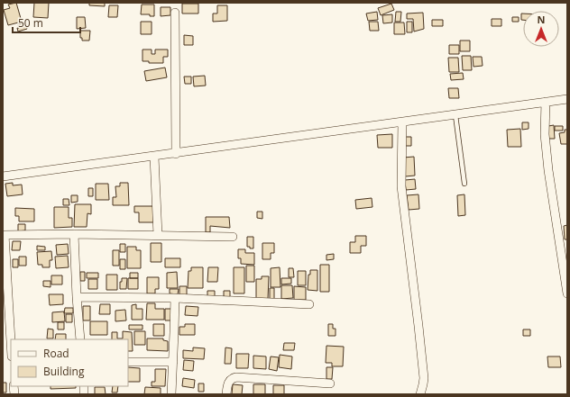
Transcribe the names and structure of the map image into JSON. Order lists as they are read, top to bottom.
{
  "legend": ["Road", "Building"],
  "scale_bar": "50 m",
  "north": "top"
}
